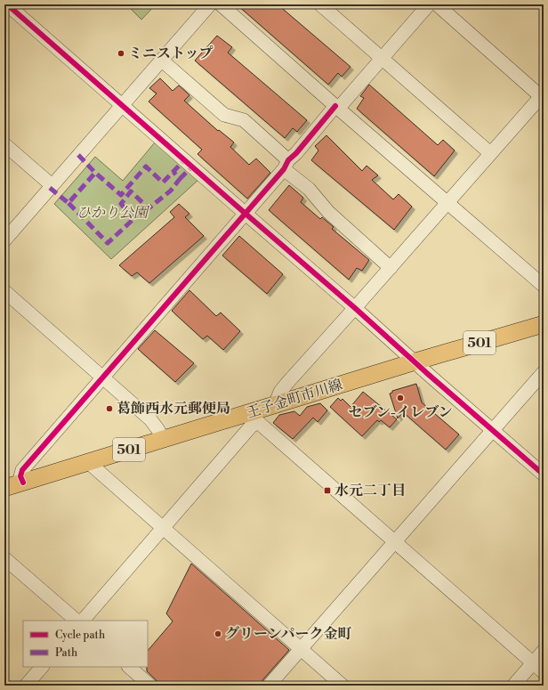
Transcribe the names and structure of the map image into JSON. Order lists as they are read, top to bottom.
{
  "streets": {
    "main road": ["501", "王子金町市川線"]
  },
  "parks": ["ひかり公園"],
  "places": {
    "other": [
      "ミニストップ",
      "セブン-イレブン",
      "葛飾西水元郵便局",
      "グリーンパーク金町"
    ],
    "transit": ["水元二丁目"]
  },
  "legend": ["Cycle path", "Path"]
}
